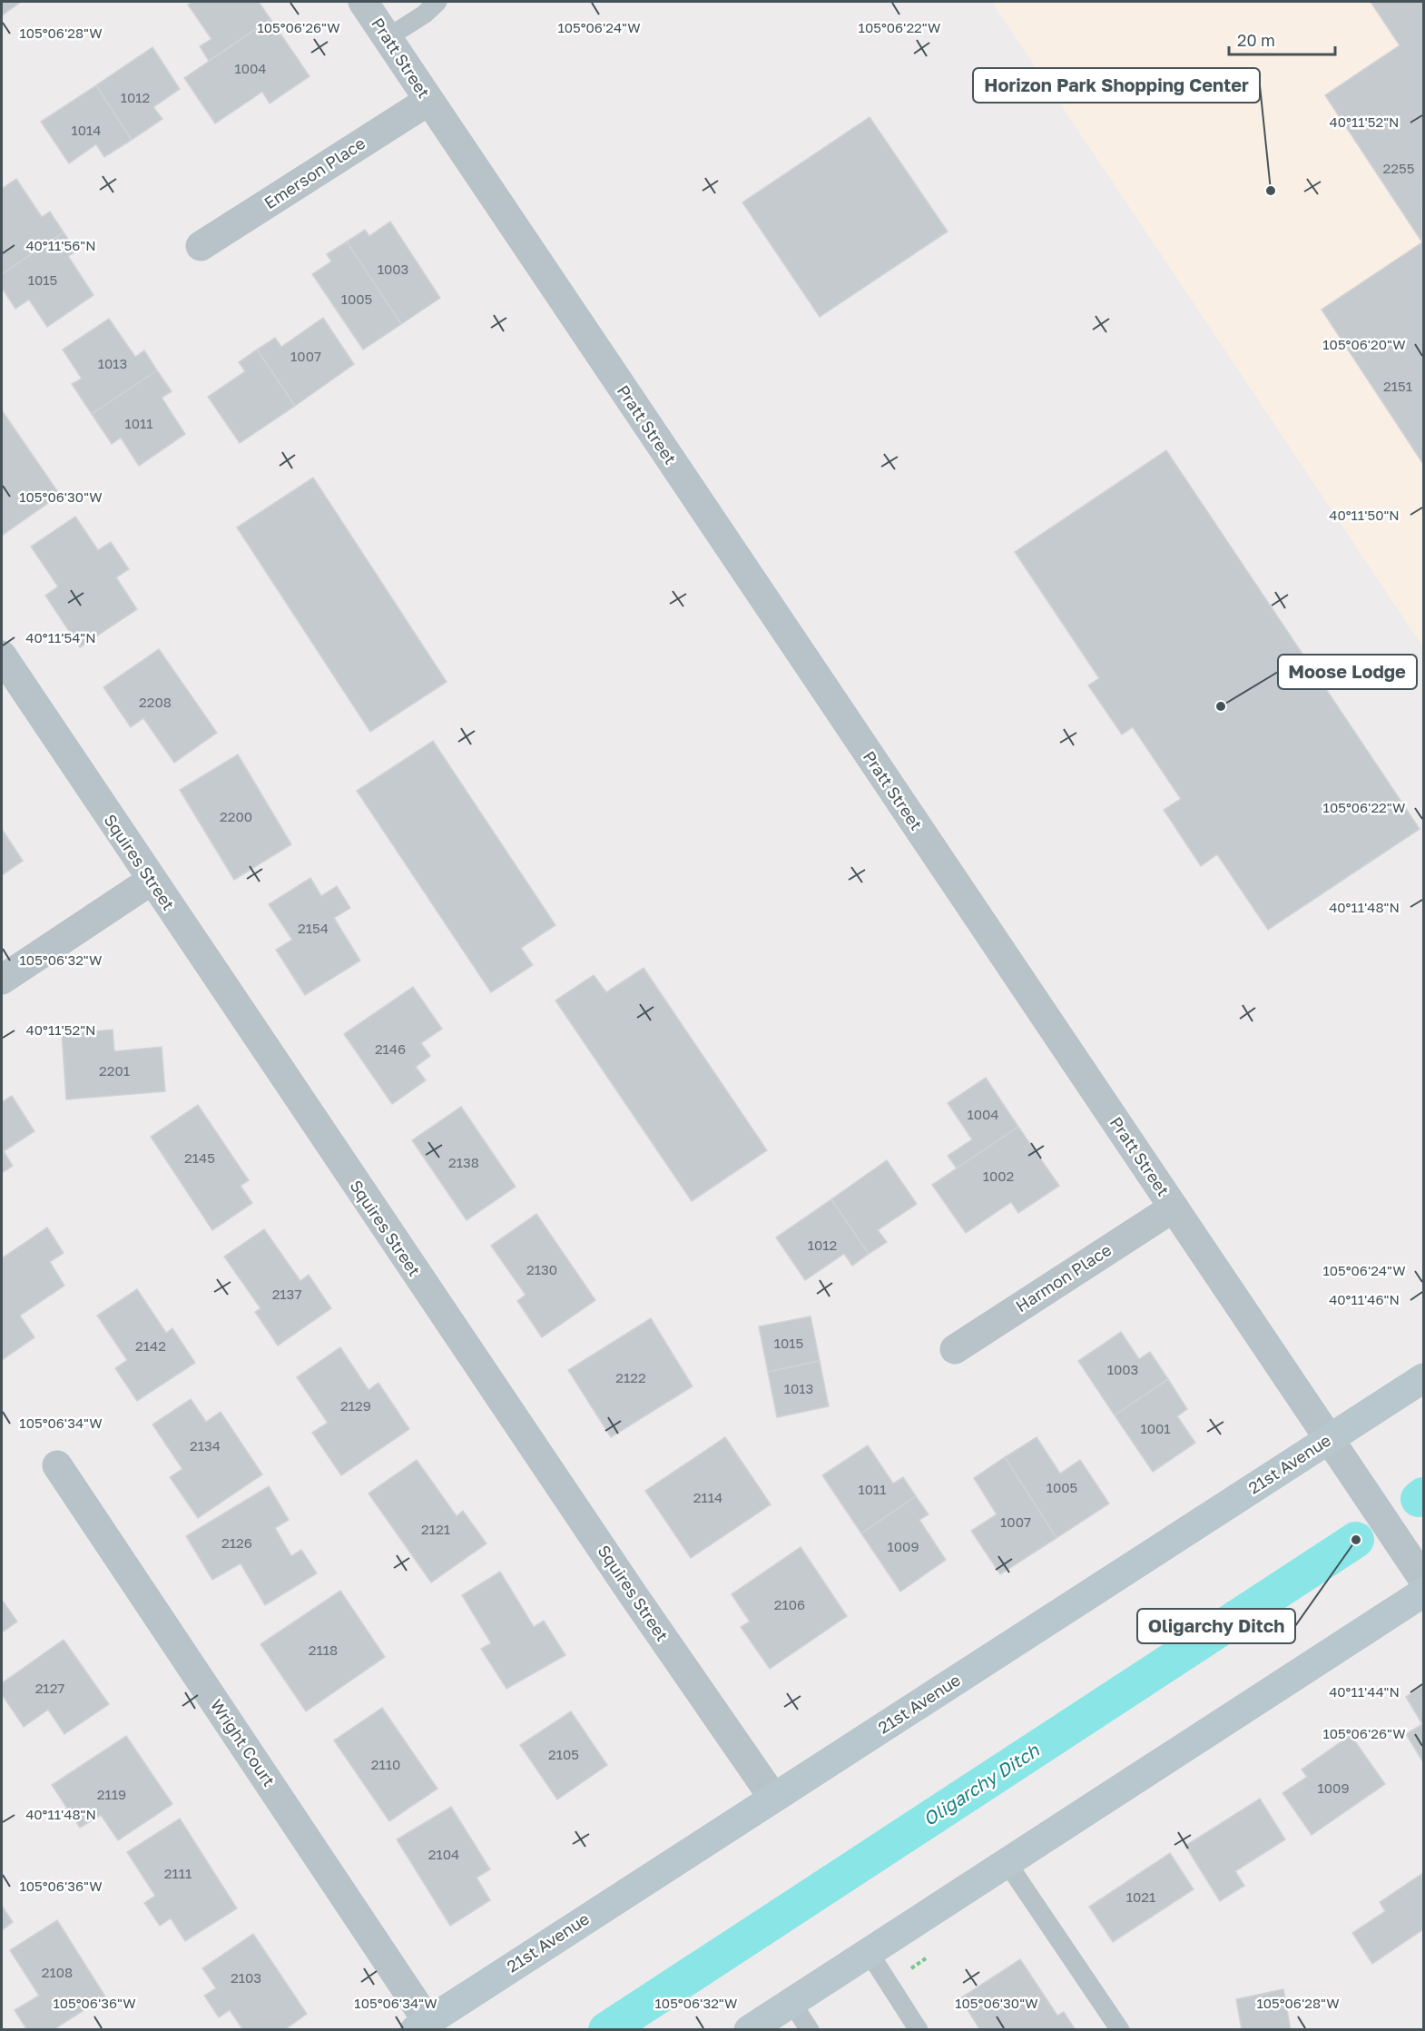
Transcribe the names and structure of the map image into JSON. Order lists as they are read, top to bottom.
{
  "streets": {
    "street": [
      "Pratt Street",
      "Emerson Place",
      "Squires Street",
      "Harmon Place",
      "21st Avenue",
      "Wright Court"
    ]
  },
  "crossings": [
    ["Pratt Street", "Emerson Place"],
    ["Pratt Street", "Harmon Place"],
    ["Pratt Street", "21st Avenue"],
    ["Squires Street", "21st Avenue"],
    ["21st Avenue", "Wright Court"]
  ],
  "water": ["Oligarchy Ditch"],
  "places": ["Horizon Park Shopping Center", "Moose Lodge", "Oligarchy Ditch"],
  "house_numbers": [
    "1004",
    "1012",
    "1014",
    "2255",
    "1003",
    "1015",
    "1005",
    "1007",
    "1013",
    "2151",
    "1011",
    "2208",
    "2200",
    "2154",
    "2146",
    "2201",
    "1004",
    "2145",
    "2138",
    "1002",
    "1012",
    "2130",
    "2137",
    "1015",
    "2142",
    "1003",
    "2122",
    "1013",
    "2129",
    "1001",
    "2134",
    "1005",
    "1011",
    "2114",
    "1007",
    "2121",
    "2126",
    "1009",
    "2106",
    "2118",
    "2127",
    "2105",
    "2110",
    "1009",
    "2119",
    "2104",
    "2111",
    "1021",
    "2108",
    "2103"
  ],
  "scale_bar": "20 m",
  "coordinates": [
    "105°06'26\"W",
    "105°06'24\"W",
    "105°06'22\"W",
    "105°06'28\"W",
    "40°11'52\"N",
    "40°11'56\"N",
    "105°06'20\"W",
    "105°06'30\"W",
    "40°11'50\"N",
    "40°11'54\"N",
    "40°11'48\"N",
    "105°06'32\"W",
    "40°11'46\"N",
    "105°06'34\"W",
    "40°11'44\"N",
    "105°06'36\"W"
  ]
}
